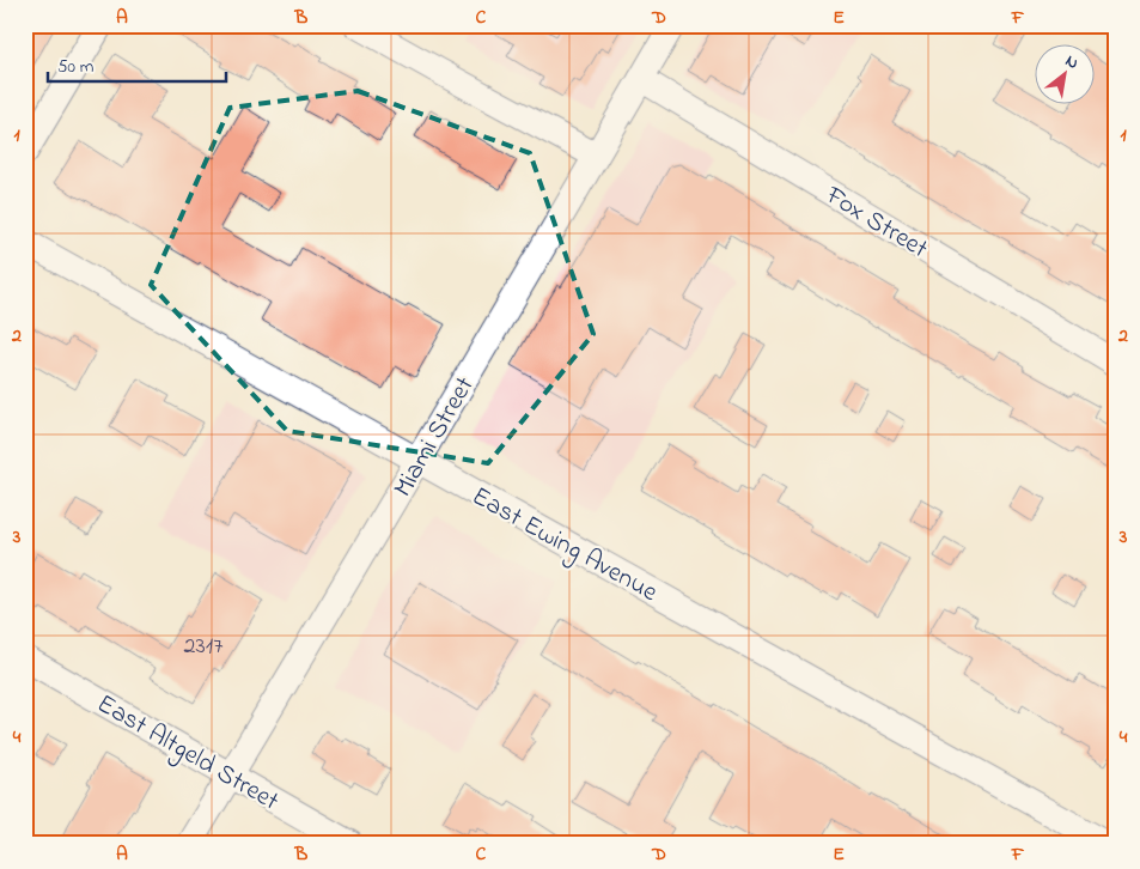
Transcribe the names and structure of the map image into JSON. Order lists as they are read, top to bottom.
{
  "streets": {
    "street": [
      "Fox Street",
      "Miami Street",
      "East Ewing Avenue",
      "East Altgeld Street"
    ]
  },
  "crossings": [
    ["Fox Street", "Miami Street"],
    ["Miami Street", "East Ewing Avenue"],
    ["Miami Street", "East Altgeld Street"]
  ],
  "house_numbers": ["2317"],
  "scale_bar": "50 m",
  "north": "top right",
  "grid": {
    "columns": [
      "A",
      "B",
      "C",
      "D",
      "E",
      "F"
    ],
    "rows": [
      "1",
      "2",
      "3",
      "4"
    ]
  }
}
